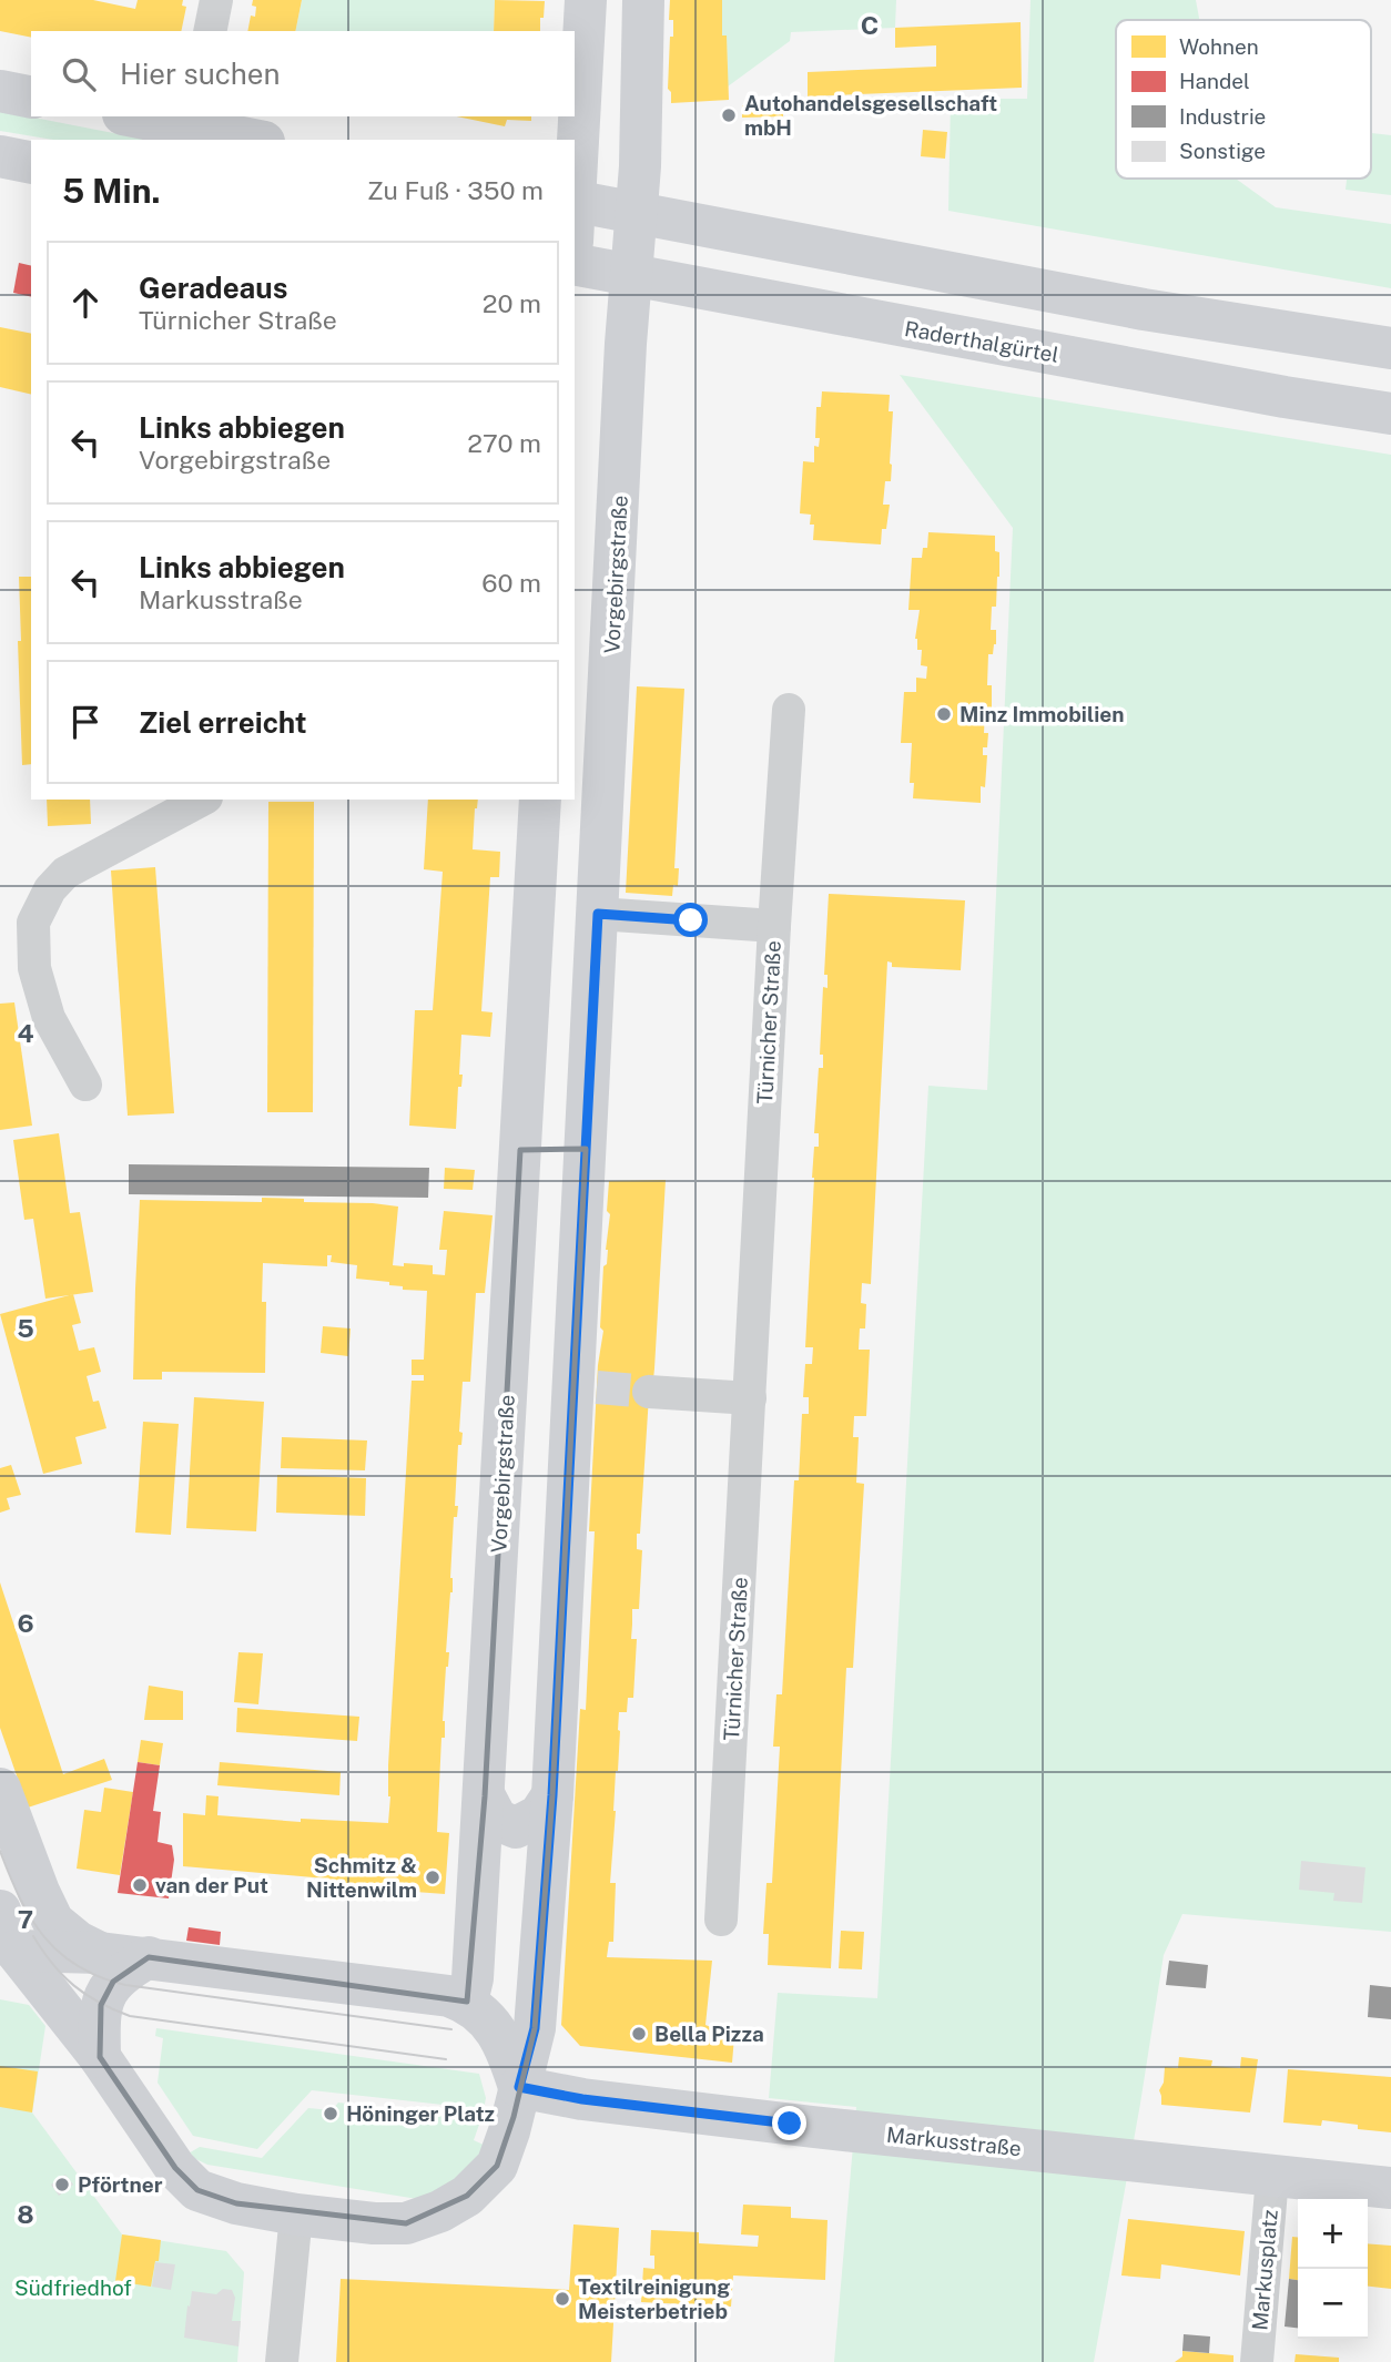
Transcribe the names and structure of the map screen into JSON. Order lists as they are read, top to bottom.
{
  "streets": {
    "street": [
      "Raderthalgürtel",
      "Vorgebirgstraße",
      "Türnicher Straße",
      "Markusstraße",
      "Markusplatz"
    ]
  },
  "crossings": [
    ["Raderthalgürtel", "Vorgebirgstraße"],
    ["Vorgebirgstraße", "Türnicher Straße"],
    ["Vorgebirgstraße", "Markusstraße"],
    ["Markusstraße", "Markusplatz"]
  ],
  "parks": ["Südfriedhof"],
  "places": [
    "Autohandelsgesellschaft mbH",
    "Minz Immobilien",
    "Schmitz & Nittenwilm",
    "van der Put",
    "Bella Pizza",
    "Höninger Platz",
    "Pförtner",
    "Textilreinigung Meisterbetrieb"
  ],
  "legend": [
    "Wohnen",
    "Handel",
    "Industrie",
    "Sonstige"
  ],
  "page": {
    "search": "Hier suchen",
    "heading": ["5 Min.", "Zu Fuß · 350 m"],
    "list": [
      ["Geradeaus", "Türnicher Straße", "20 m"],
      ["Links abbiegen", "Vorgebirgstraße", "270 m"],
      ["Links abbiegen", "Markusstraße", "60 m"],
      "Ziel erreicht"
    ],
    "map_buttons": ["+", "−"]
  },
  "grid": {
    "columns": ["C"],
    "rows": [
      "4",
      "5",
      "6",
      "7",
      "8"
    ]
  }
}
